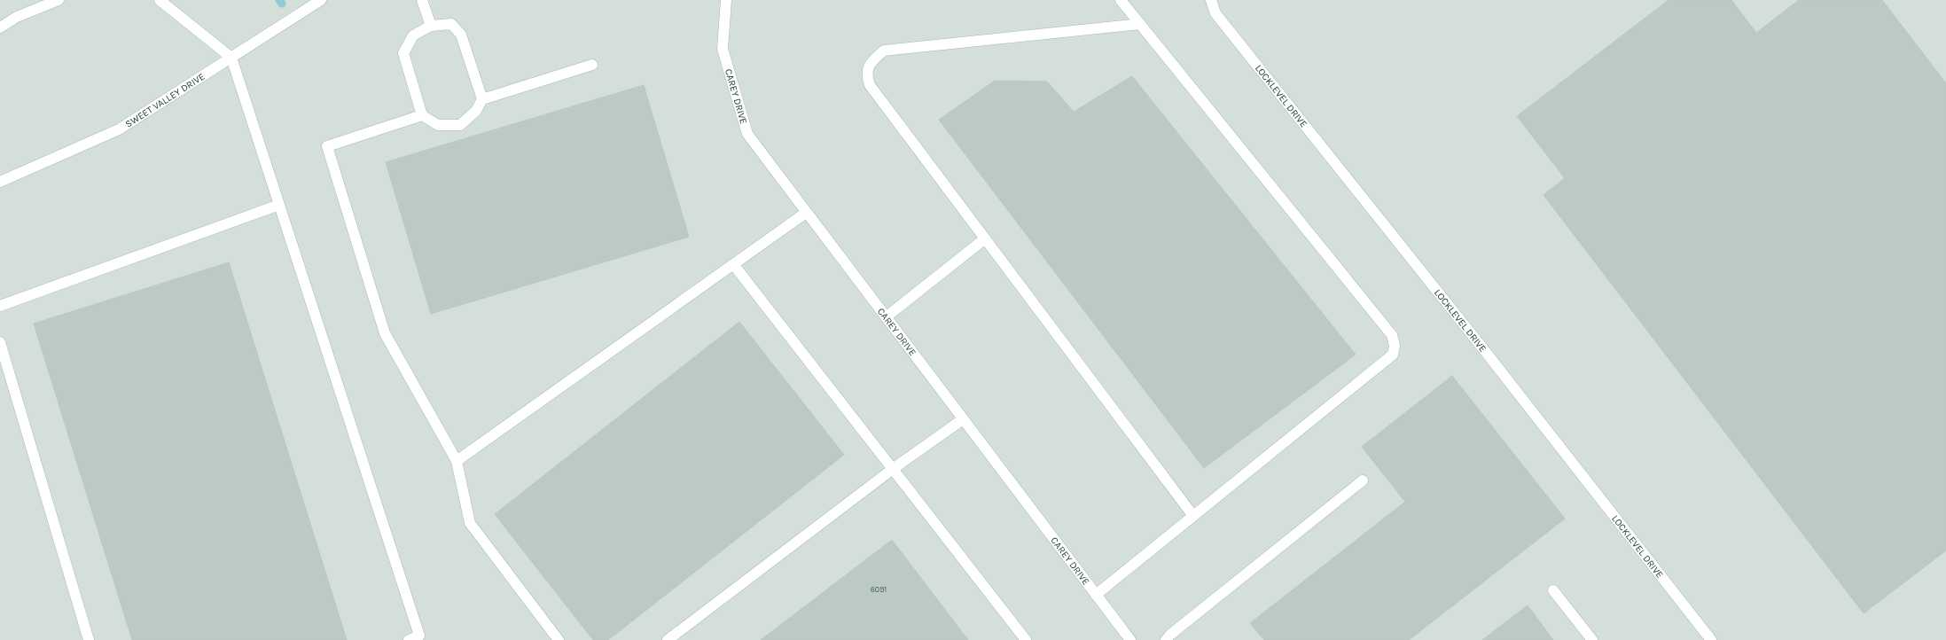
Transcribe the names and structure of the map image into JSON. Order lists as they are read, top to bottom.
{
  "streets": {
    "street": ["LOCKLEVEL DRIVE", "CAREY DRIVE", "SWEET VALLEY DRIVE"]
  },
  "house_numbers": ["6091"]
}
